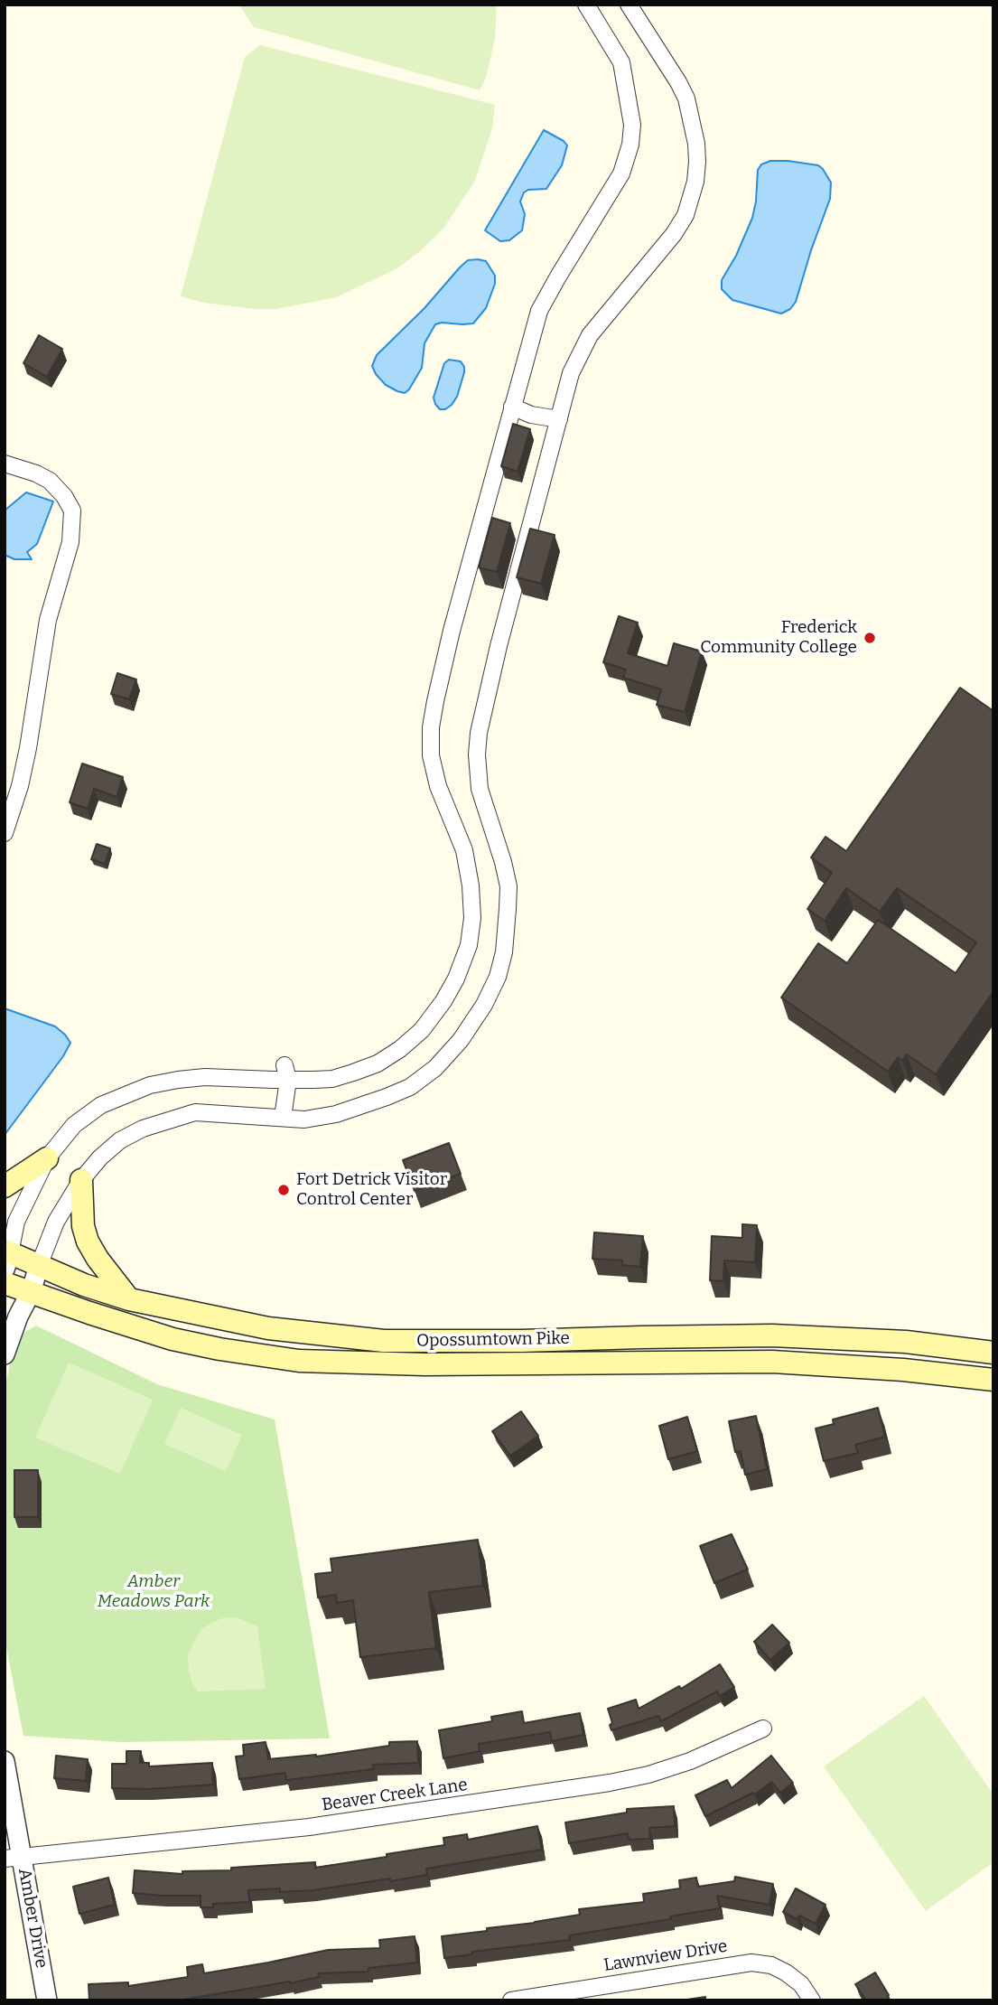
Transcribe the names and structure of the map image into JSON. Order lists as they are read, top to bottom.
{
  "streets": {
    "main road": ["Opossumtown Pike"],
    "street": ["Beaver Creek Lane", "Amber Drive", "Lawnview Drive"]
  },
  "crossings": [
    ["Beaver Creek Lane", "Amber Drive"]
  ],
  "parks": ["Amber Meadows Park"],
  "places": ["Frederick Community College", "Fort Detrick Visitor Control Center"]
}
